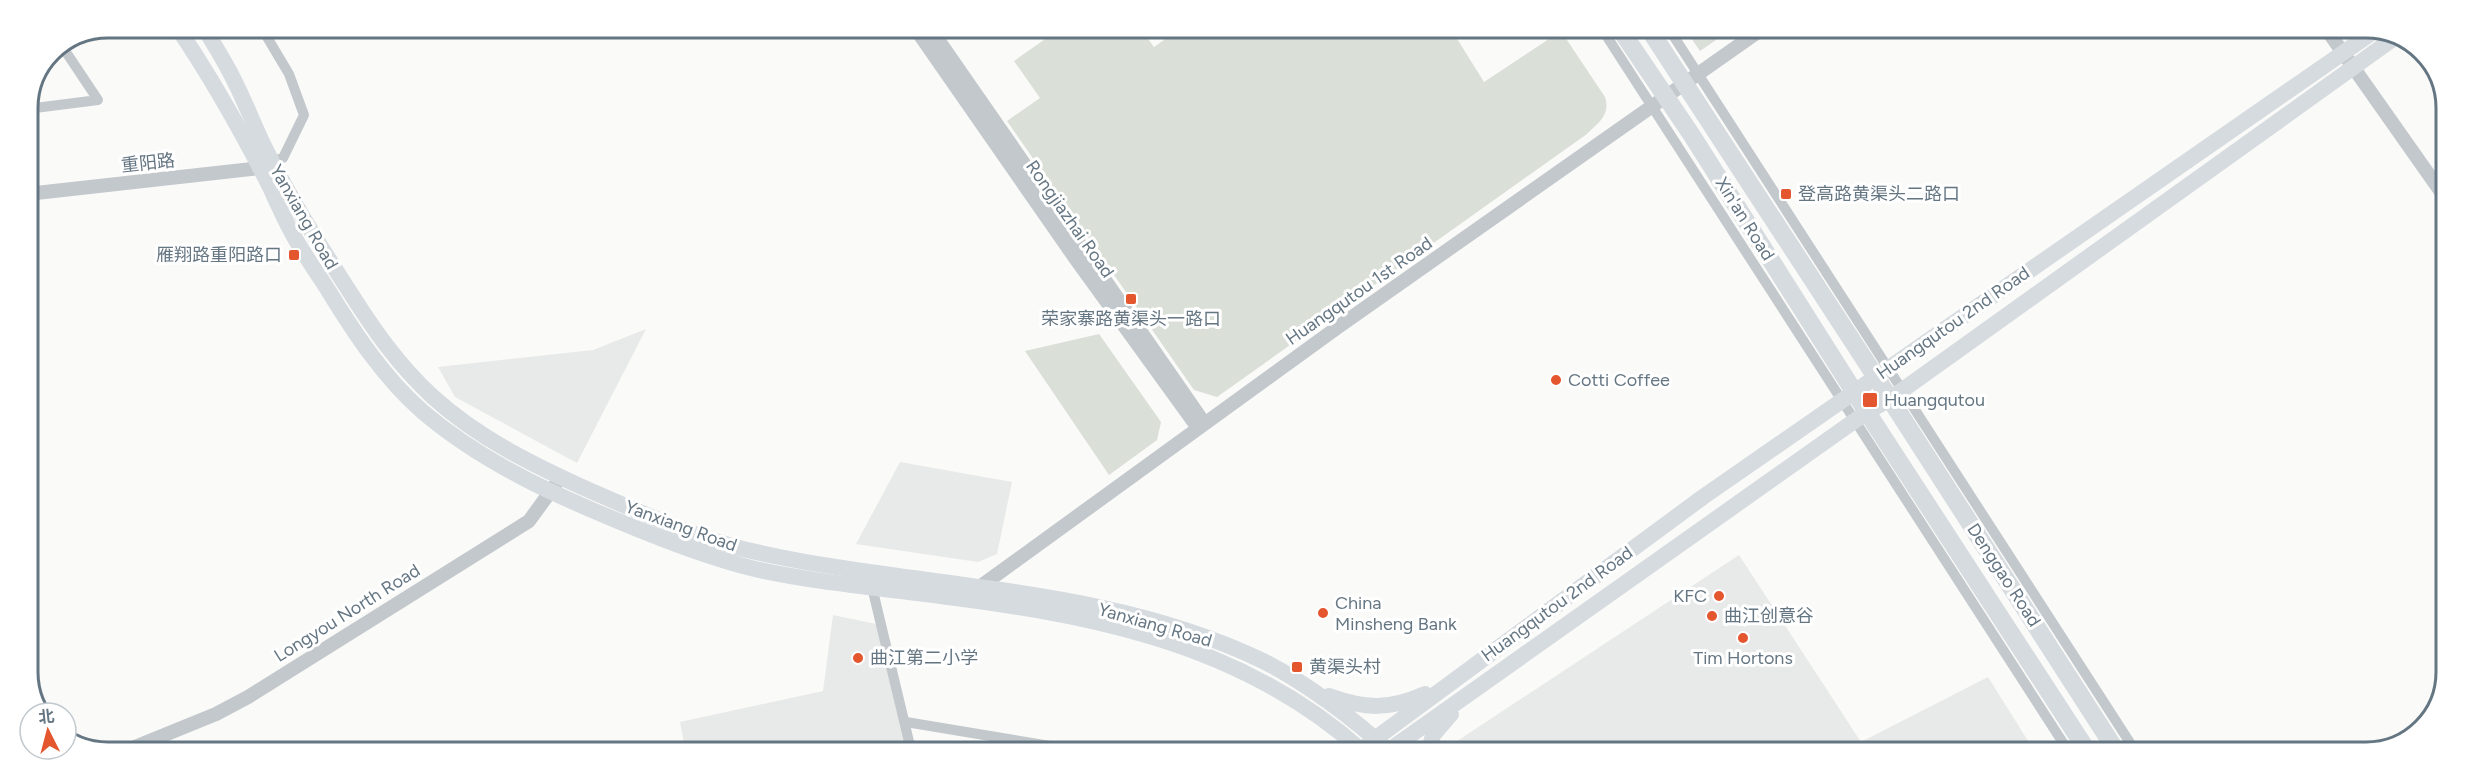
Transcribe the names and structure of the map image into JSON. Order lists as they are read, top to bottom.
{
  "streets": {
    "main road": [
      "Yanxiang Road",
      "Xin'an Road",
      "Huangqutou 2nd Road",
      "Denggao Road"
    ],
    "street": [
      "重阳路",
      "Rongjiazhai Road",
      "Huangqutou 1st Road",
      "Longyou North Road"
    ]
  },
  "crossings": [
    ["重阳路", "Yanxiang Road"],
    ["Yanxiang Road", "Huangqutou 1st Road"],
    ["Yanxiang Road", "Huangqutou 2nd Road"],
    ["Yanxiang Road", "Longyou North Road"],
    ["Rongjiazhai Road", "Huangqutou 1st Road"],
    ["Xin'an Road", "Huangqutou 1st Road"],
    ["Xin'an Road", "Huangqutou 2nd Road"],
    ["Xin'an Road", "Denggao Road"],
    ["Huangqutou 2nd Road", "Denggao Road"]
  ],
  "places": {
    "transit": [
      "登高路黄渠头二路口",
      "雁翔路重阳路口",
      "荣家寨路黄渠头一路口",
      "Huangqutou",
      "黄渠头村"
    ],
    "other": [
      "Cotti Coffee",
      "KFC",
      "China Minsheng Bank",
      "曲江创意谷",
      "Tim Hortons",
      "曲江第二小学"
    ]
  },
  "north": "top"
}
